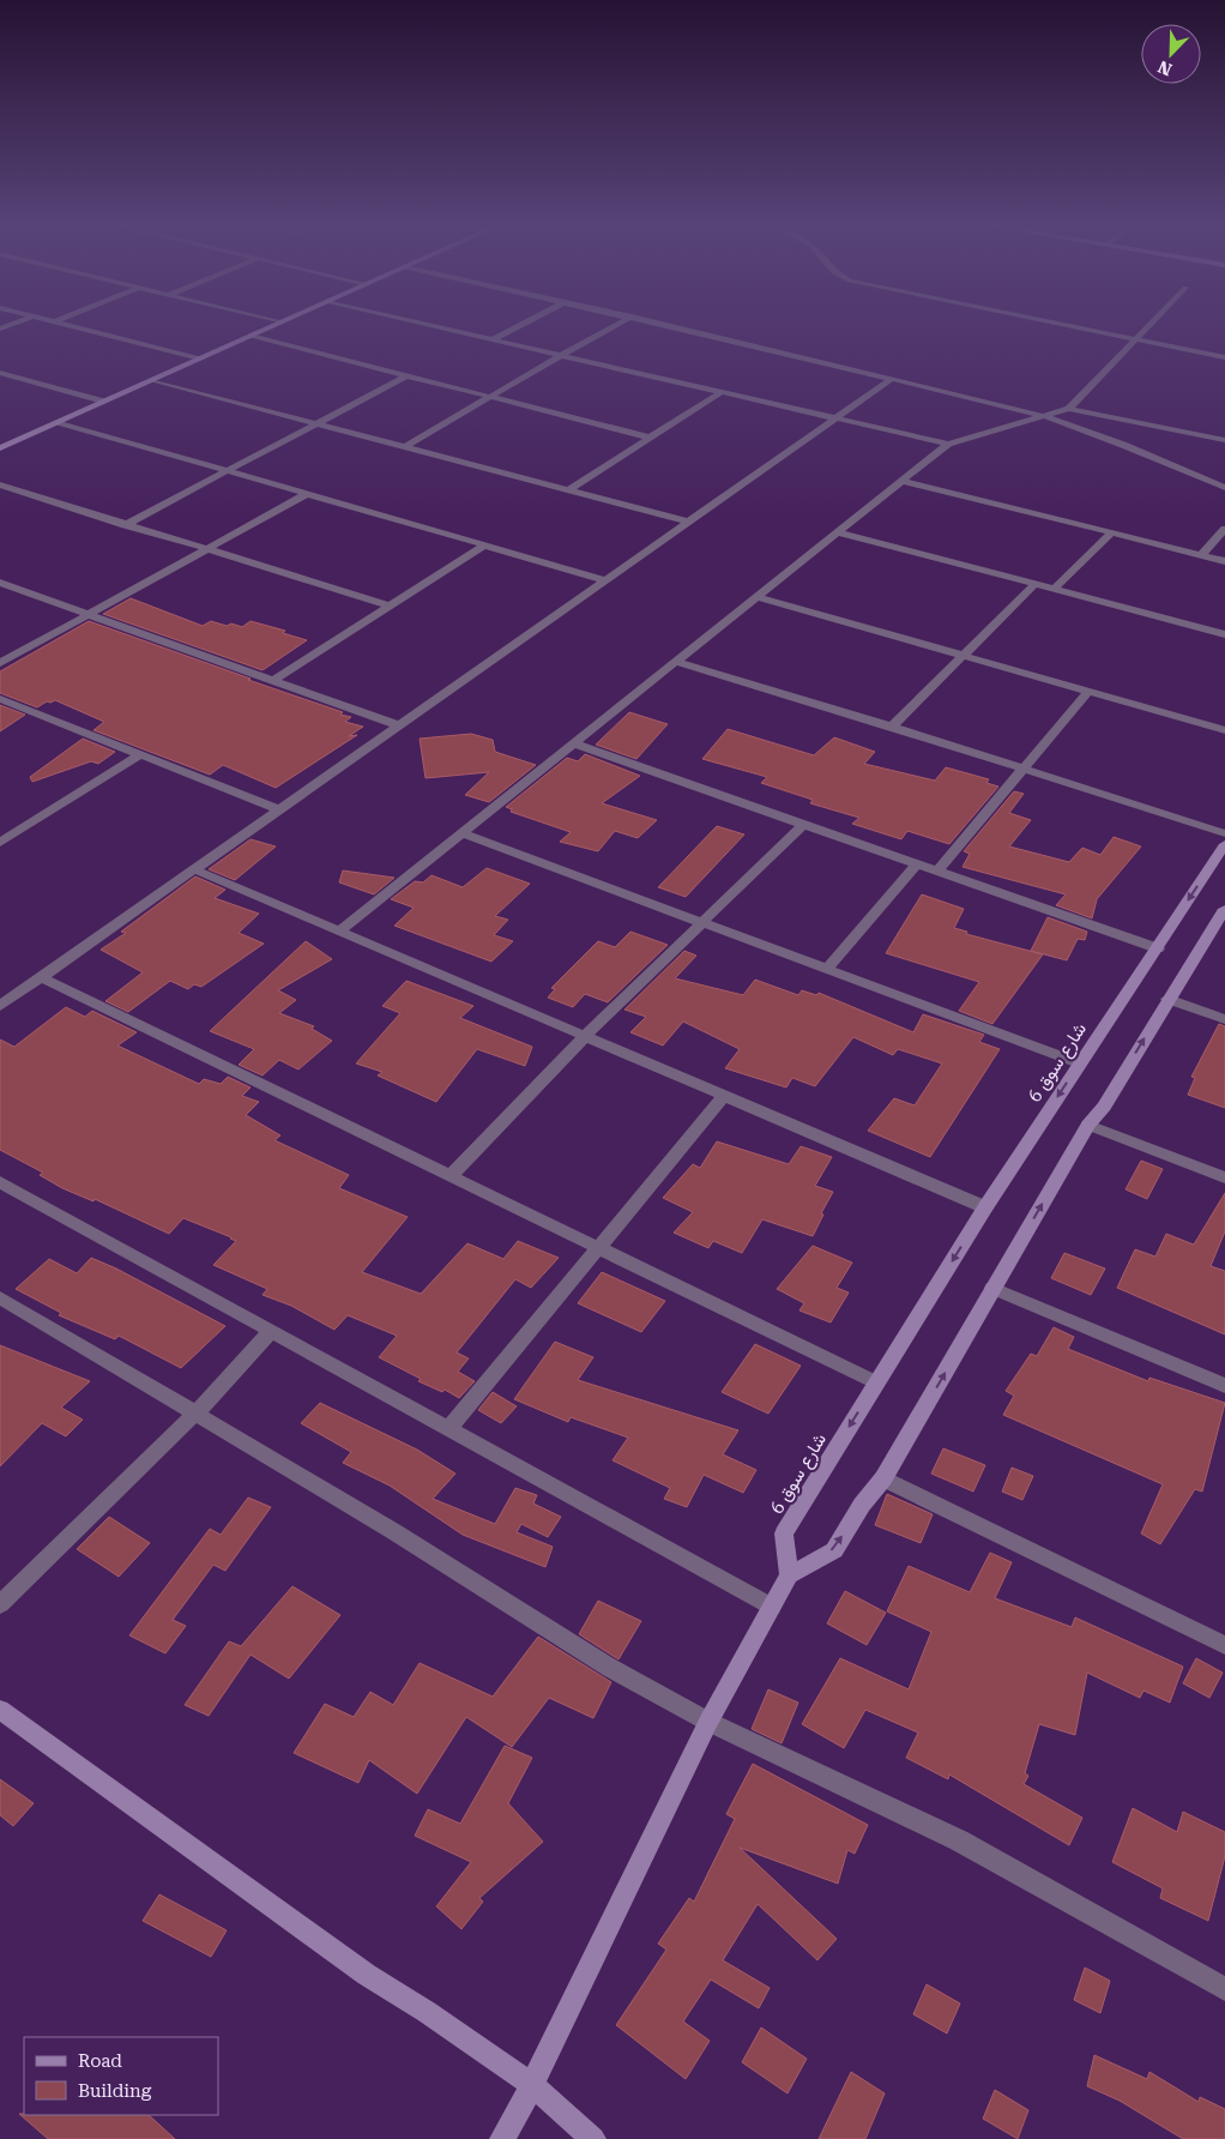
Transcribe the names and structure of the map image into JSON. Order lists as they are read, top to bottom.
{
  "streets": {
    "street": ["شارع سوق 6"]
  },
  "legend": ["Road", "Building"],
  "north": "bottom left"
}
